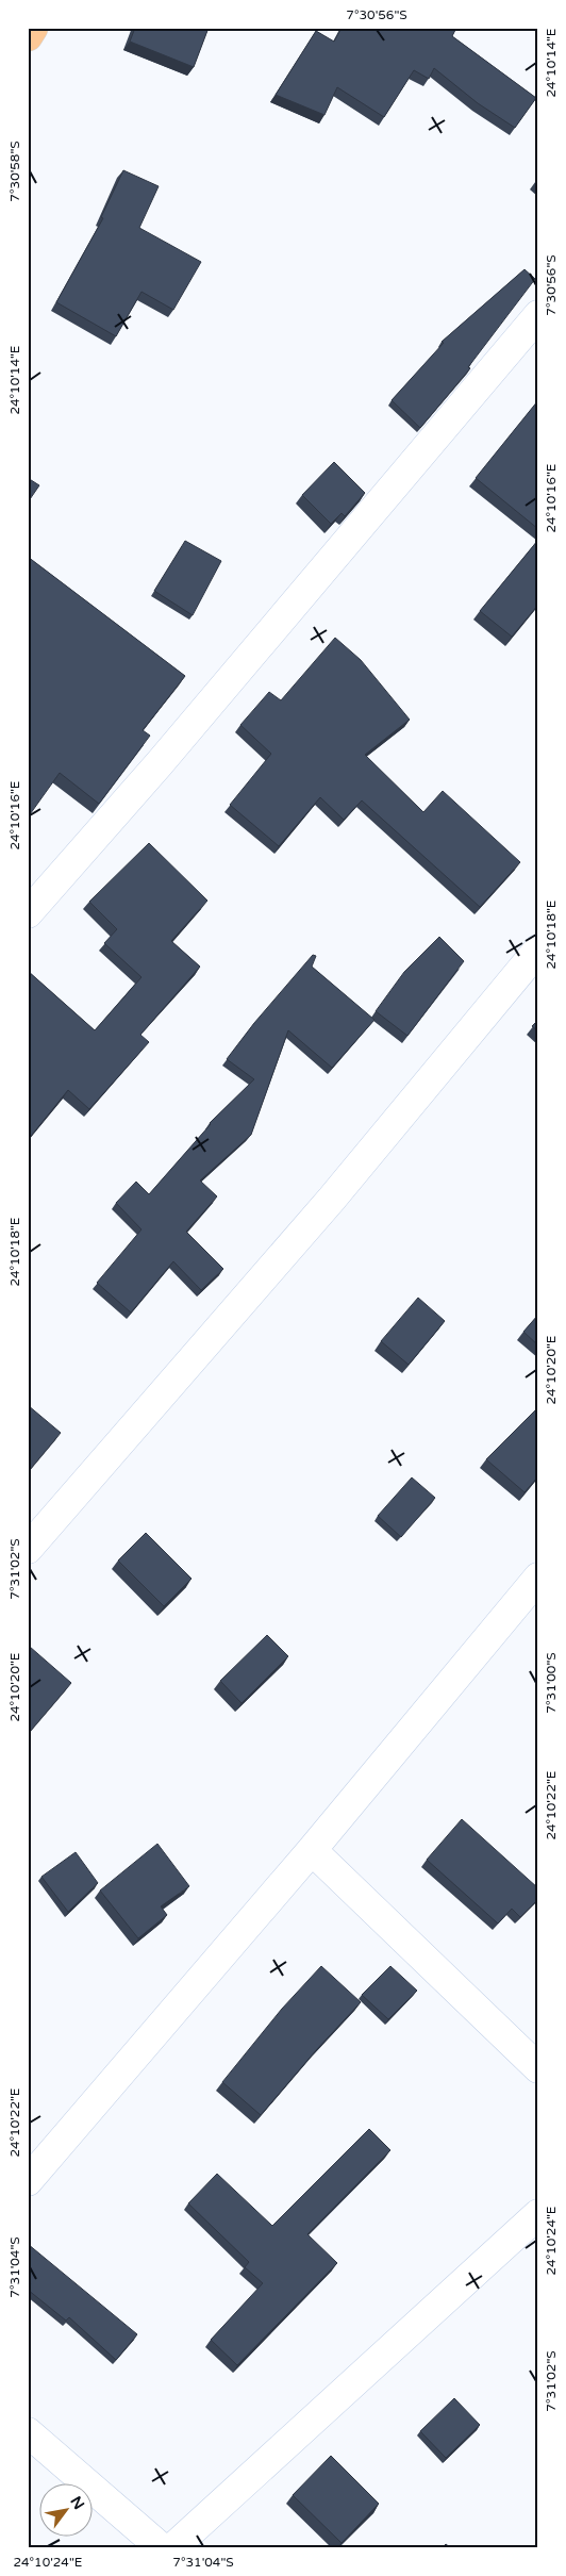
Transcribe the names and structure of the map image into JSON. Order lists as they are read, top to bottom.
{
  "north": "top right",
  "coordinates": [
    "7°30'56\"S",
    "24°10'14\"E",
    "7°30'58\"S",
    "24°10'16\"E",
    "24°10'18\"E",
    "24°10'20\"E",
    "7°31'02\"S",
    "7°31'00\"S",
    "24°10'22\"E",
    "24°10'24\"E",
    "7°31'04\"S"
  ]
}
